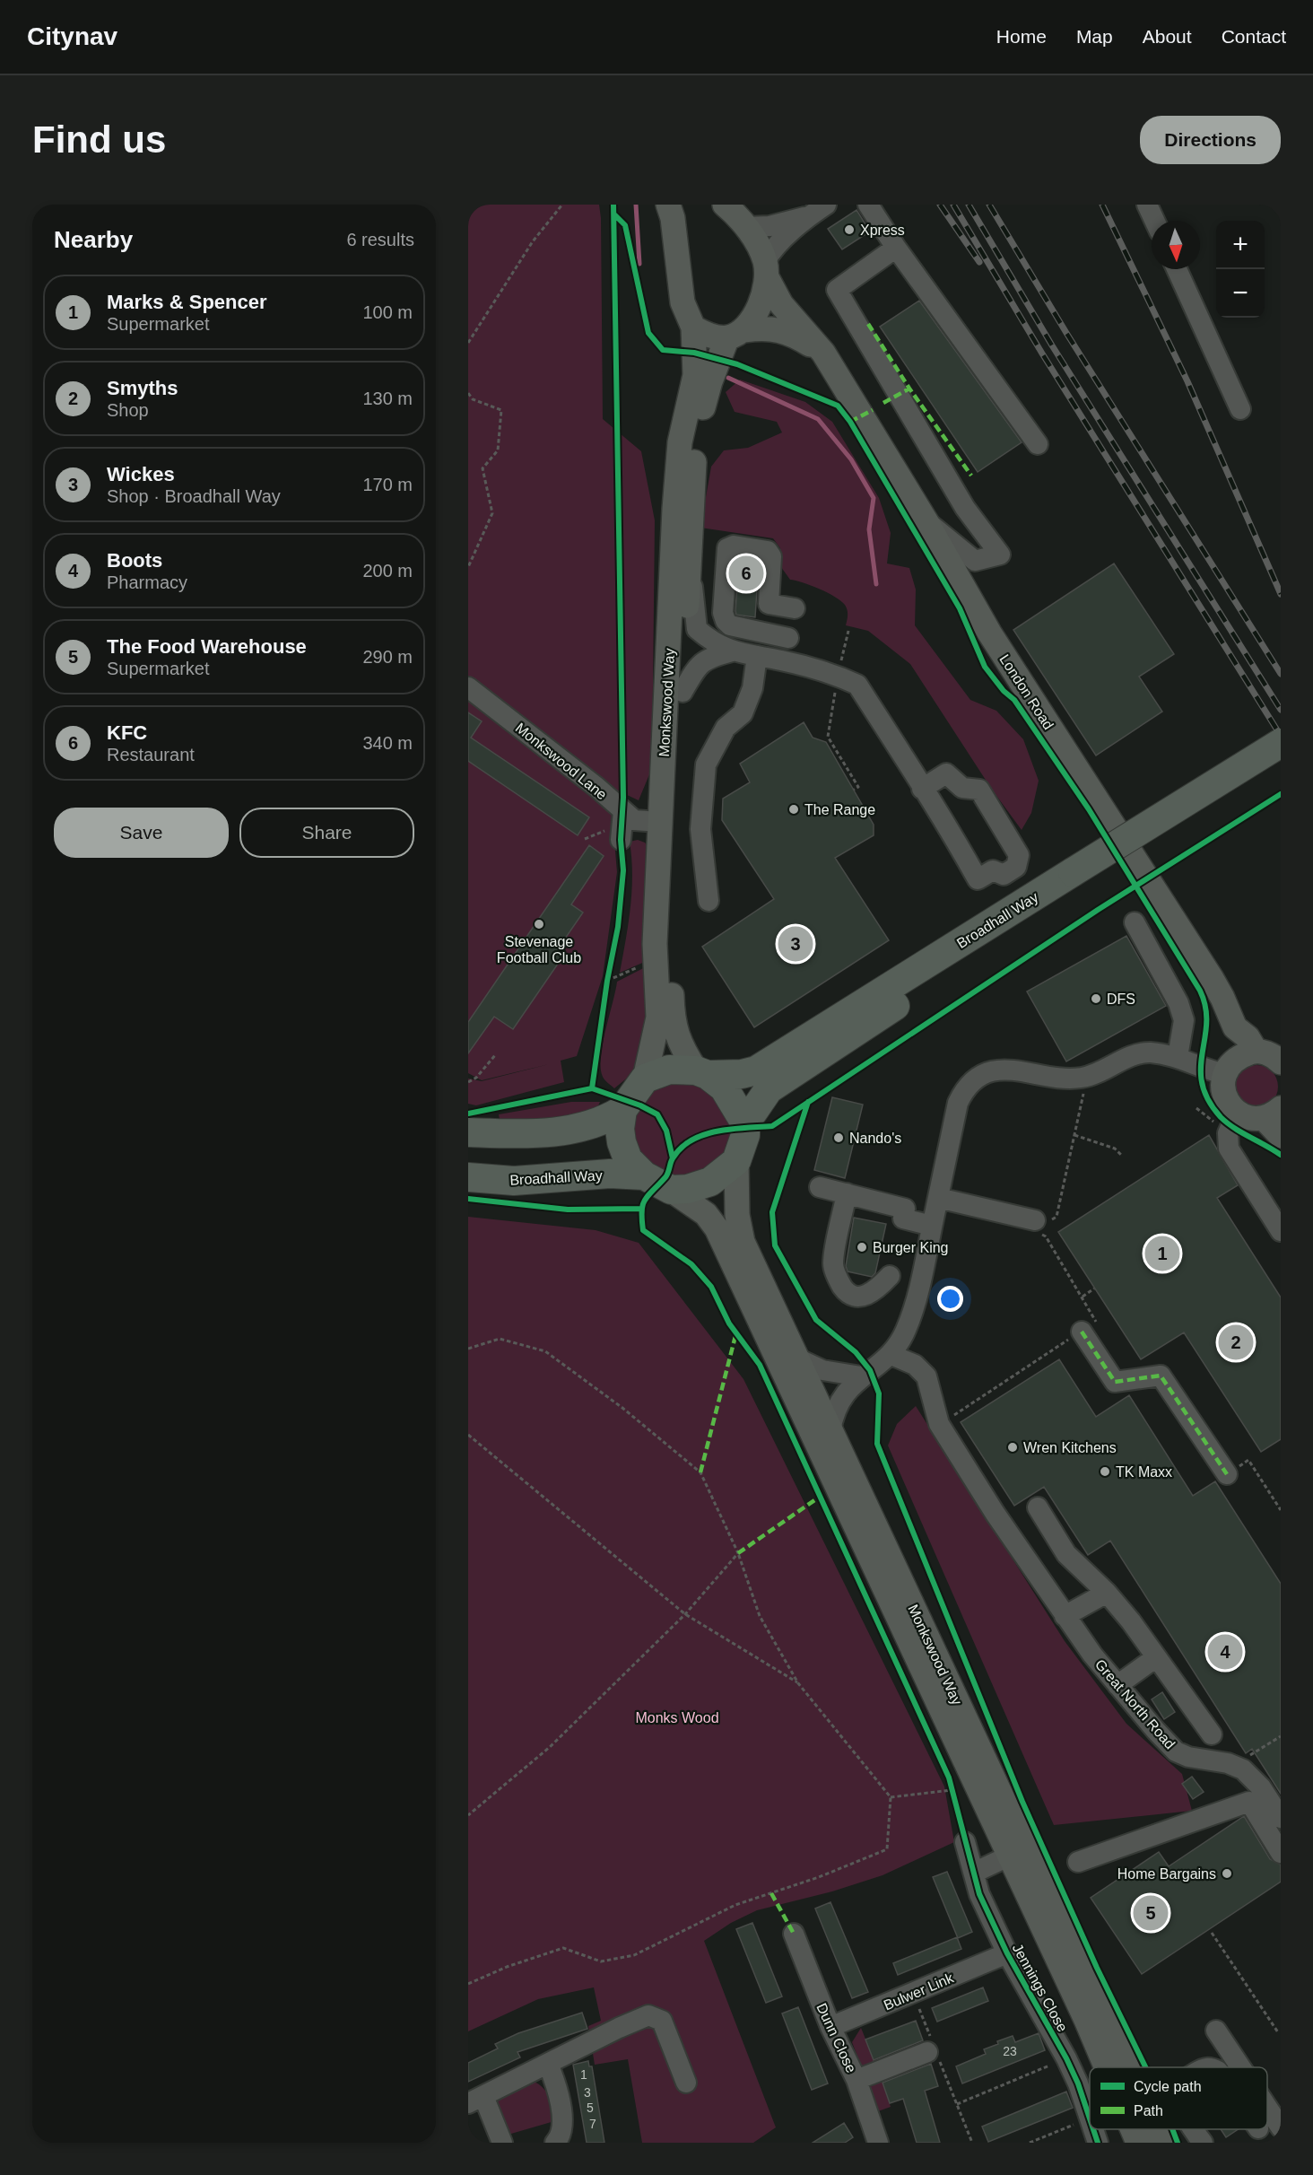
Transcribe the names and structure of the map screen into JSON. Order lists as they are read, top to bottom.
{
  "streets": {
    "highway": ["Broadhall Way"],
    "main road": ["London Road", "Monkswood Way"],
    "street": [
      "Monkswood Lane",
      "Great North Road",
      "Jennings Close",
      "Bulwer Link",
      "Dunn Close"
    ]
  },
  "crossings": [
    ["London Road", "Monkswood Way"],
    ["Monkswood Way", "Monkswood Lane"],
    ["Monkswood Way", "Broadhall Way"],
    ["Jennings Close", "Bulwer Link"],
    ["Bulwer Link", "Dunn Close"]
  ],
  "parks": ["Monks Wood"],
  "places": [
    "Xpress",
    "The Range",
    "Stevenage Football Club",
    "DFS",
    "Nando's",
    "Burger King",
    "Wren Kitchens",
    "TK Maxx",
    "Home Bargains"
  ],
  "house_numbers": [
    "23",
    "1",
    "3",
    "5",
    "7"
  ],
  "legend": ["Cycle path", "Path"],
  "north": "bottom",
  "page": {
    "header": "Citynav",
    "nav": [
      "Home",
      "Map",
      "About",
      "Contact"
    ],
    "buttons": [
      "Directions",
      ["Save", "Share"]
    ],
    "title": "Find us",
    "heading": ["Nearby", "6 results"],
    "map_buttons": ["+", "−"],
    "list": [
      {
        "mark": "1",
        "name": "Marks & Spencer",
        "note": "Supermarket",
        "value": "100 m"
      },
      {
        "mark": "2",
        "name": "Smyths",
        "note": "Shop",
        "value": "130 m"
      },
      {
        "mark": "3",
        "name": "Wickes",
        "note": "Shop · Broadhall Way",
        "value": "170 m"
      },
      {
        "mark": "4",
        "name": "Boots",
        "note": "Pharmacy",
        "value": "200 m"
      },
      {
        "mark": "5",
        "name": "The Food Warehouse",
        "note": "Supermarket",
        "value": "290 m"
      },
      {
        "mark": "6",
        "name": "KFC",
        "note": "Restaurant",
        "value": "340 m"
      }
    ],
    "pins": [
      "6",
      "3",
      "1",
      "2",
      "4",
      "5"
    ]
  }
}
